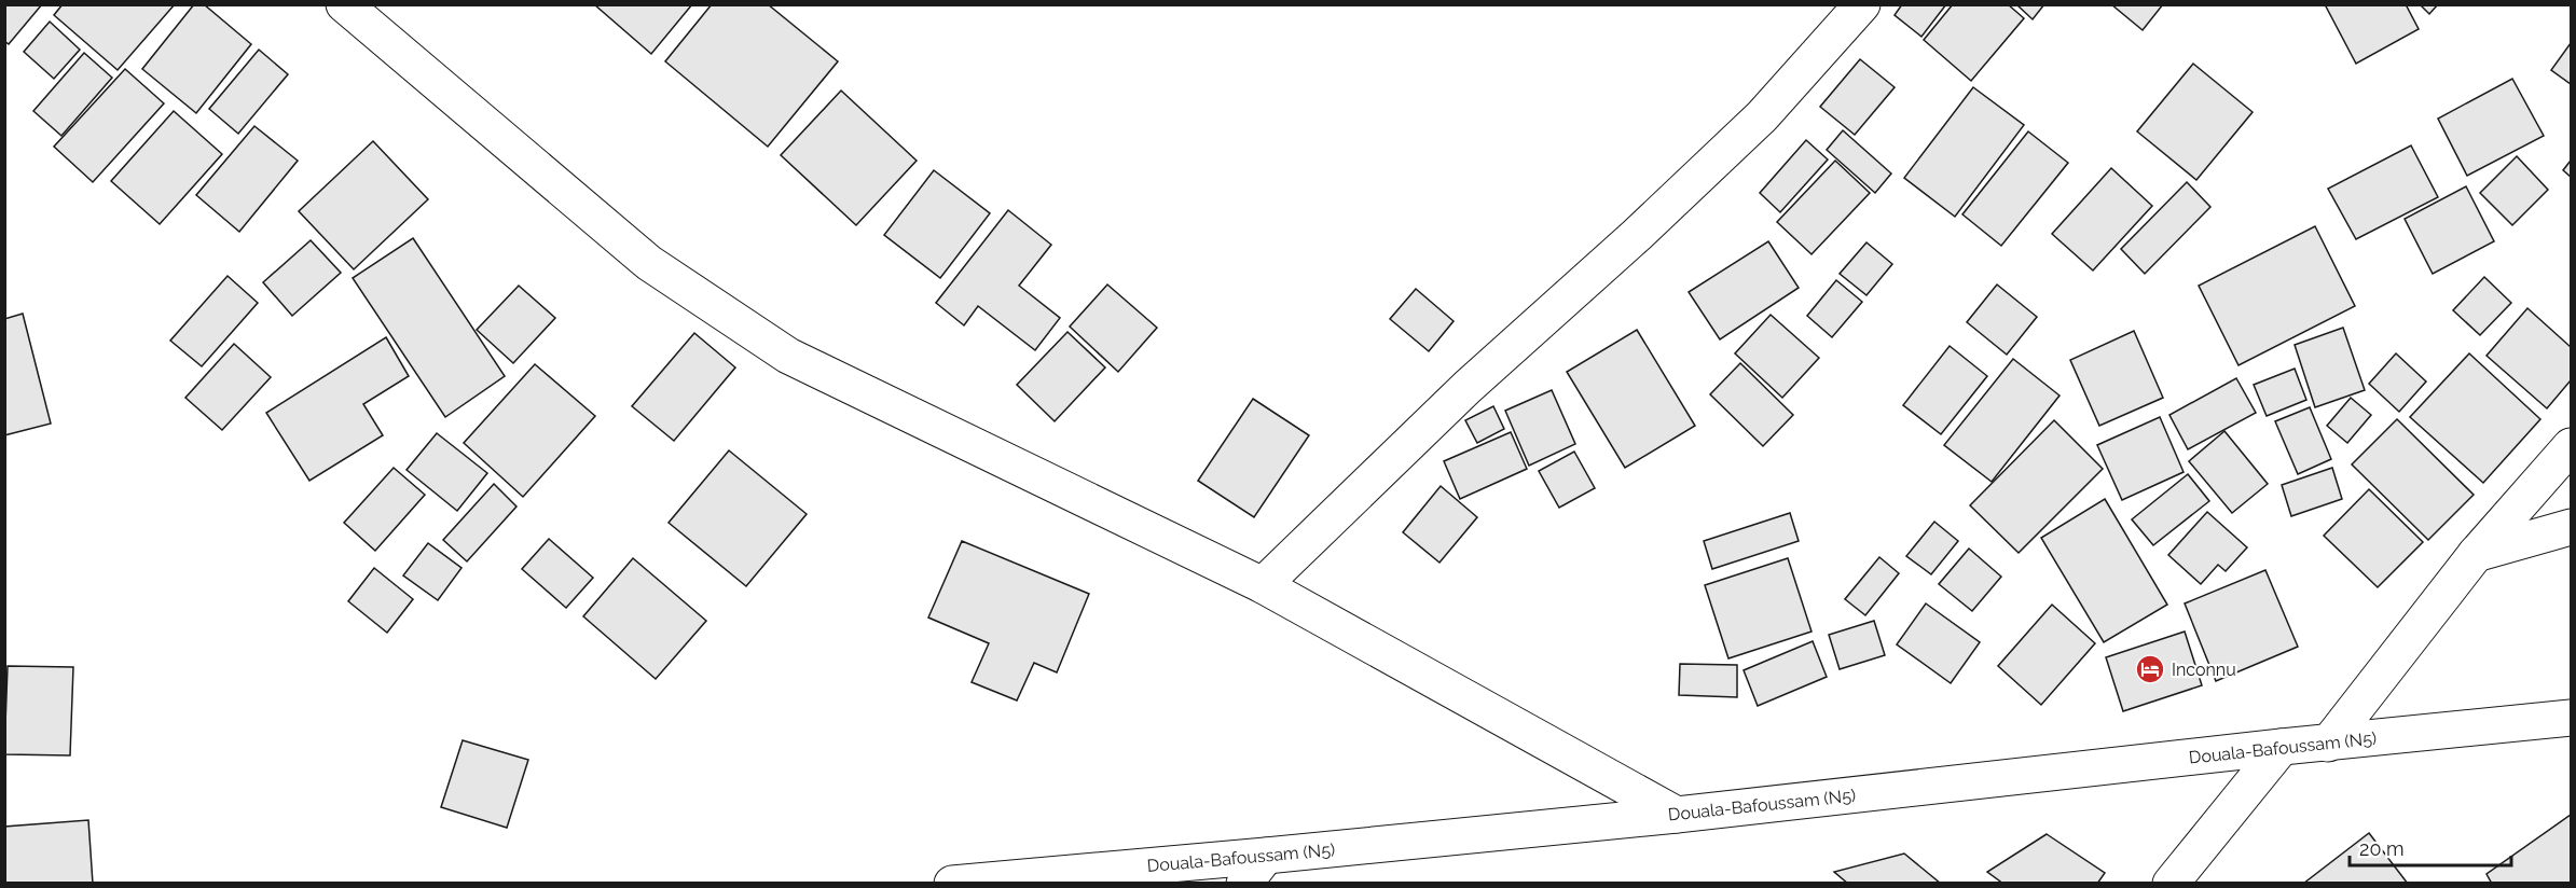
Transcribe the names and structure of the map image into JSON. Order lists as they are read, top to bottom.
{
  "streets": {
    "main road": ["Douala-Bafoussam (N5)"]
  },
  "places": {
    "hotel": ["Inconnu"]
  },
  "scale_bar": "20 m"
}
